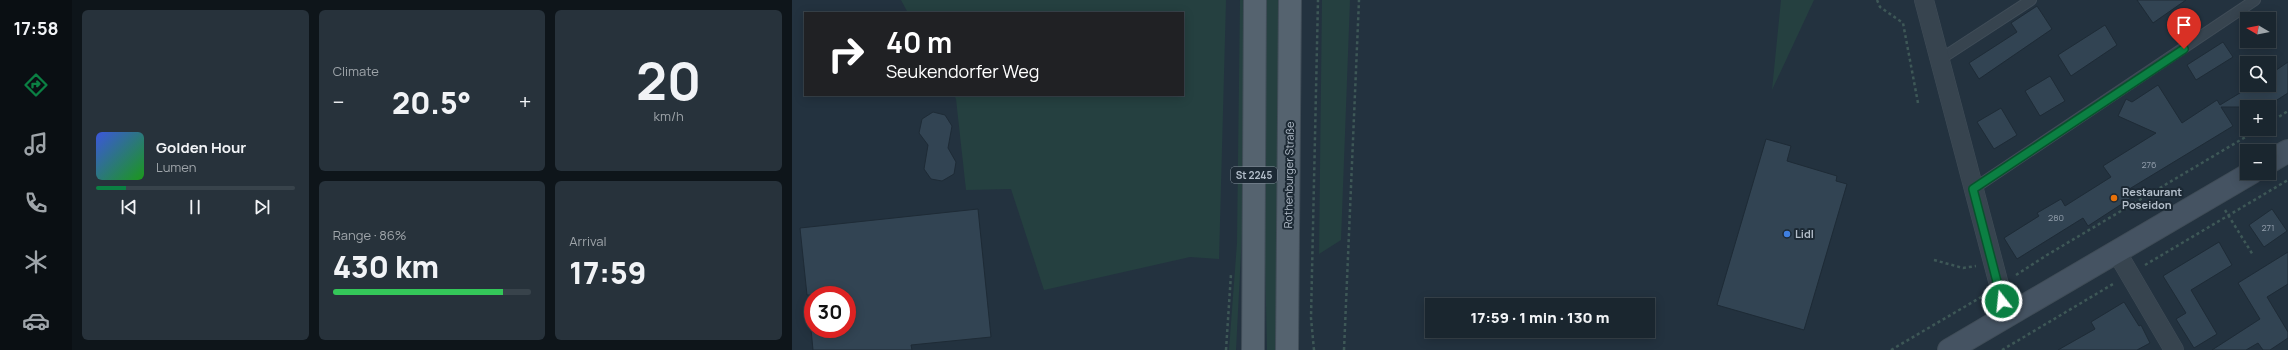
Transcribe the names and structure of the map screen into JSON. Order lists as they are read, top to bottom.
{
  "streets": {
    "main road": ["St 2245", "Rothenburger Straße"]
  },
  "places": ["Restaurant Poseidon", "Lidl"],
  "house_numbers": ["276", "280", "271"],
  "north": "left",
  "page": {
    "tabs": "17:58",
    "tile": [
      "Climate",
      ["20", "km/h"],
      ["Range · 86%", "430 km"],
      ["Arrival", "17:59"]
    ],
    "map_buttons": ["+", "−"],
    "turn": ["40 m", "Seukendorfer Weg"],
    "heat": ["−", "20.5°", "+"],
    "song": ["Golden Hour", "Lumen"],
    "limit": "30",
    "trip": "17:59 · 1 min · 130 m"
  }
}
